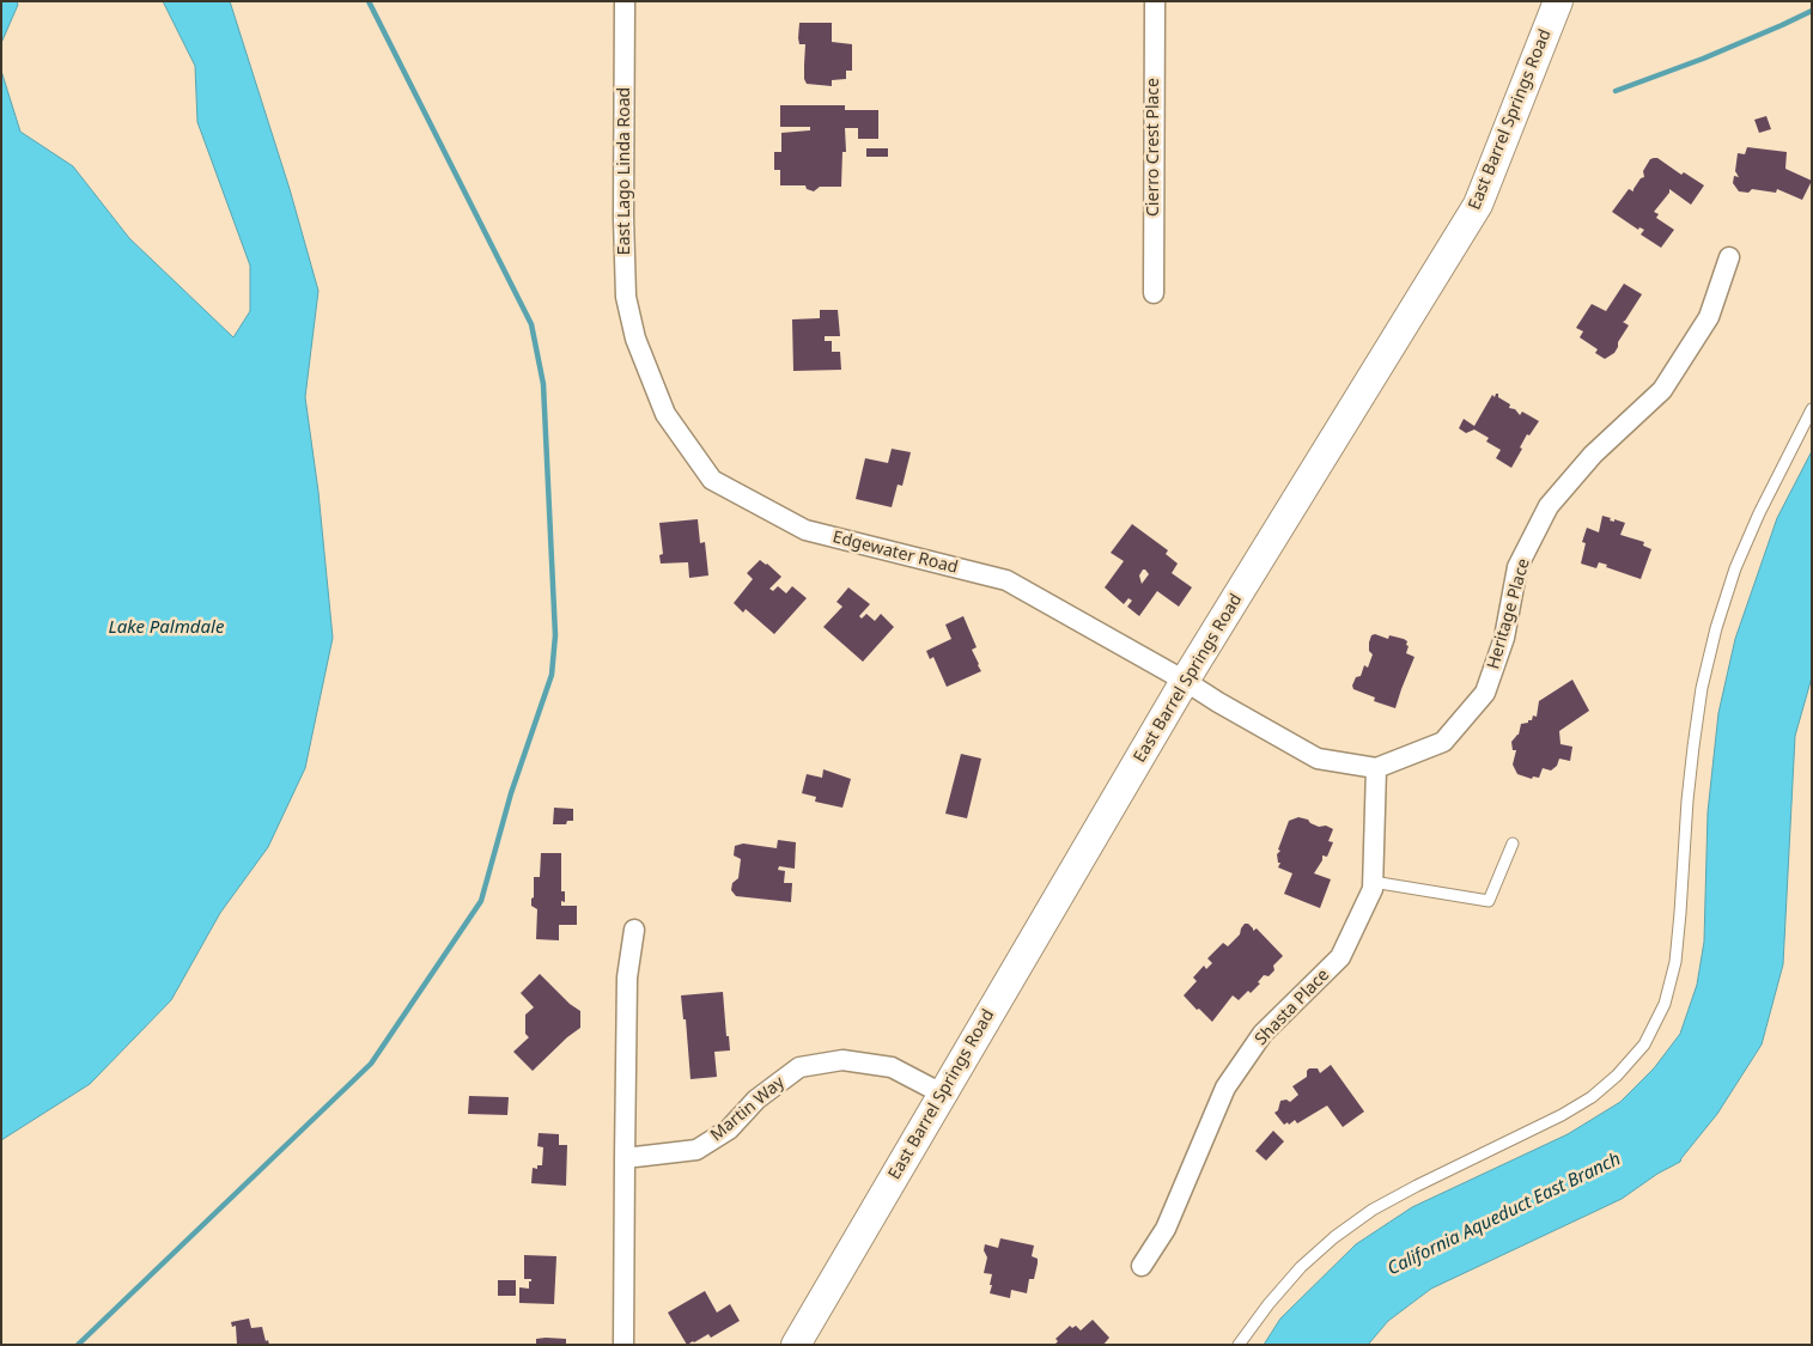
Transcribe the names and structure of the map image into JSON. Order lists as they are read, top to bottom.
{
  "streets": {
    "street": [
      "East Barrel Springs Road",
      "Cierro Crest Place",
      "East Lago Linda Road",
      "Edgewater Road",
      "Heritage Place",
      "Shasta Place",
      "Martin Way"
    ]
  },
  "crossings": [
    ["East Barrel Springs Road", "Edgewater Road"],
    ["East Barrel Springs Road", "Martin Way"],
    ["East Lago Linda Road", "Edgewater Road"],
    ["Edgewater Road", "Heritage Place"],
    ["Edgewater Road", "Shasta Place"],
    ["Heritage Place", "Shasta Place"]
  ],
  "water": ["Lake Palmdale", "California Aqueduct East Branch"]
}
